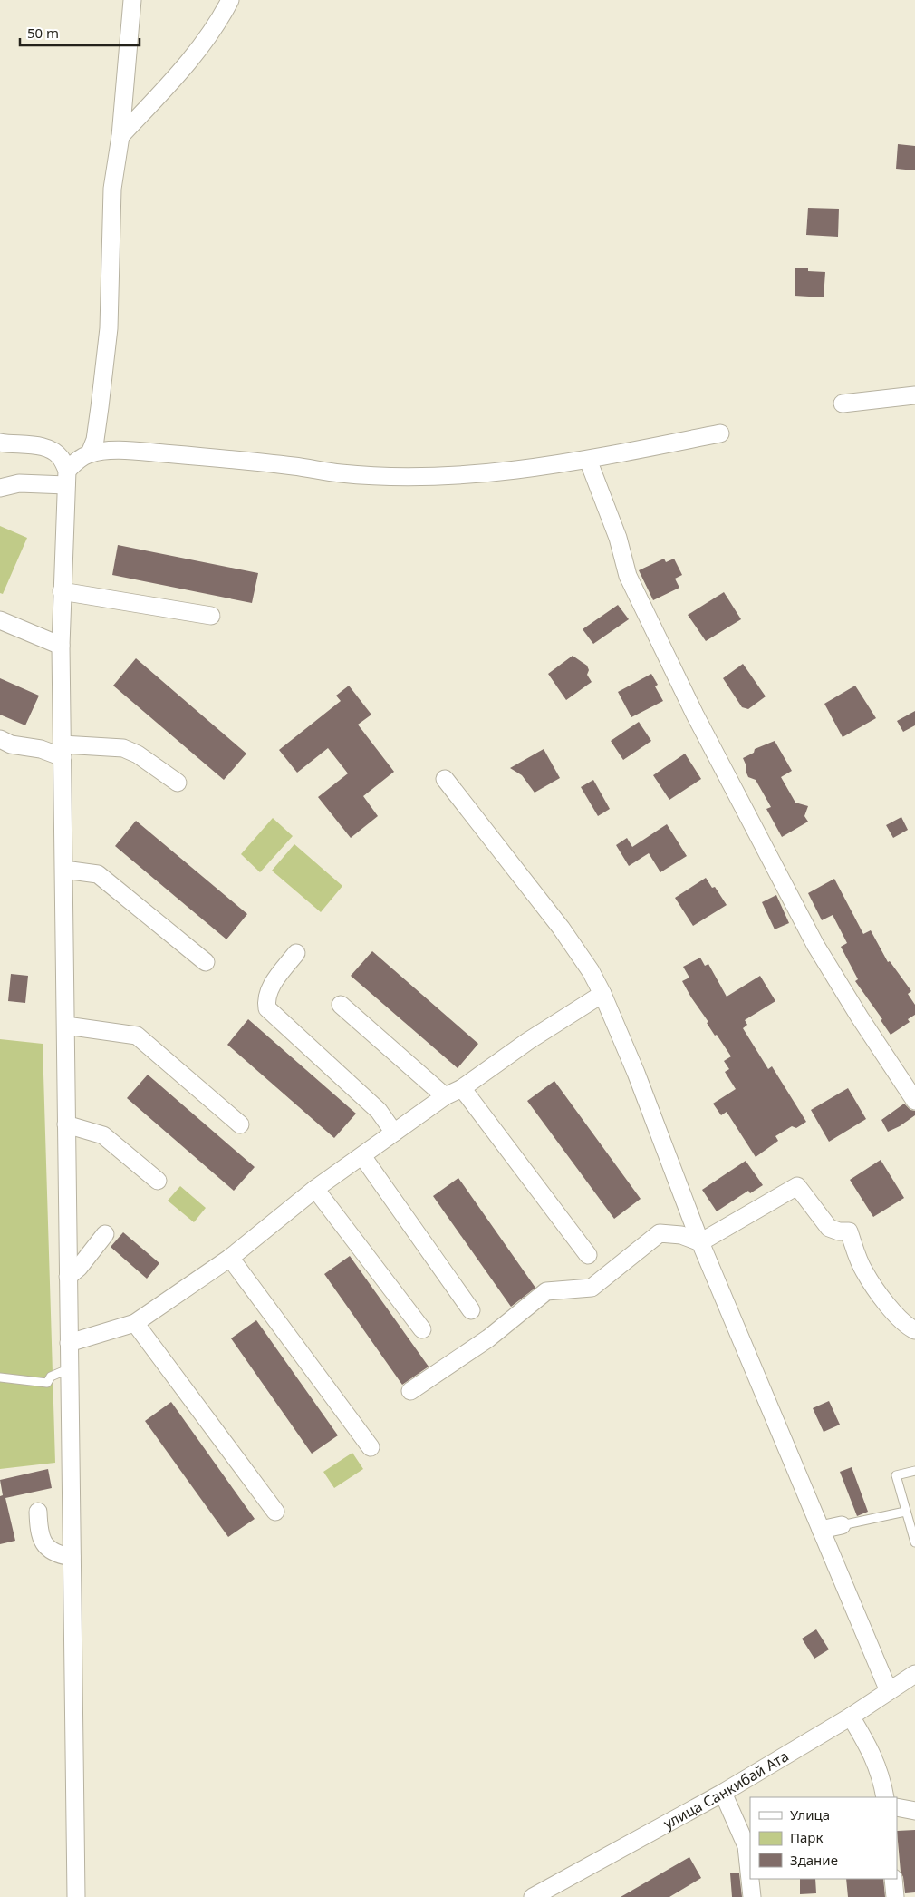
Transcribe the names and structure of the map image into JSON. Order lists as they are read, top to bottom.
{
  "streets": {
    "street": ["улица Санкибай Ата"]
  },
  "legend": ["Улица", "Парк", "Здание"],
  "scale_bar": "50 m"
}
